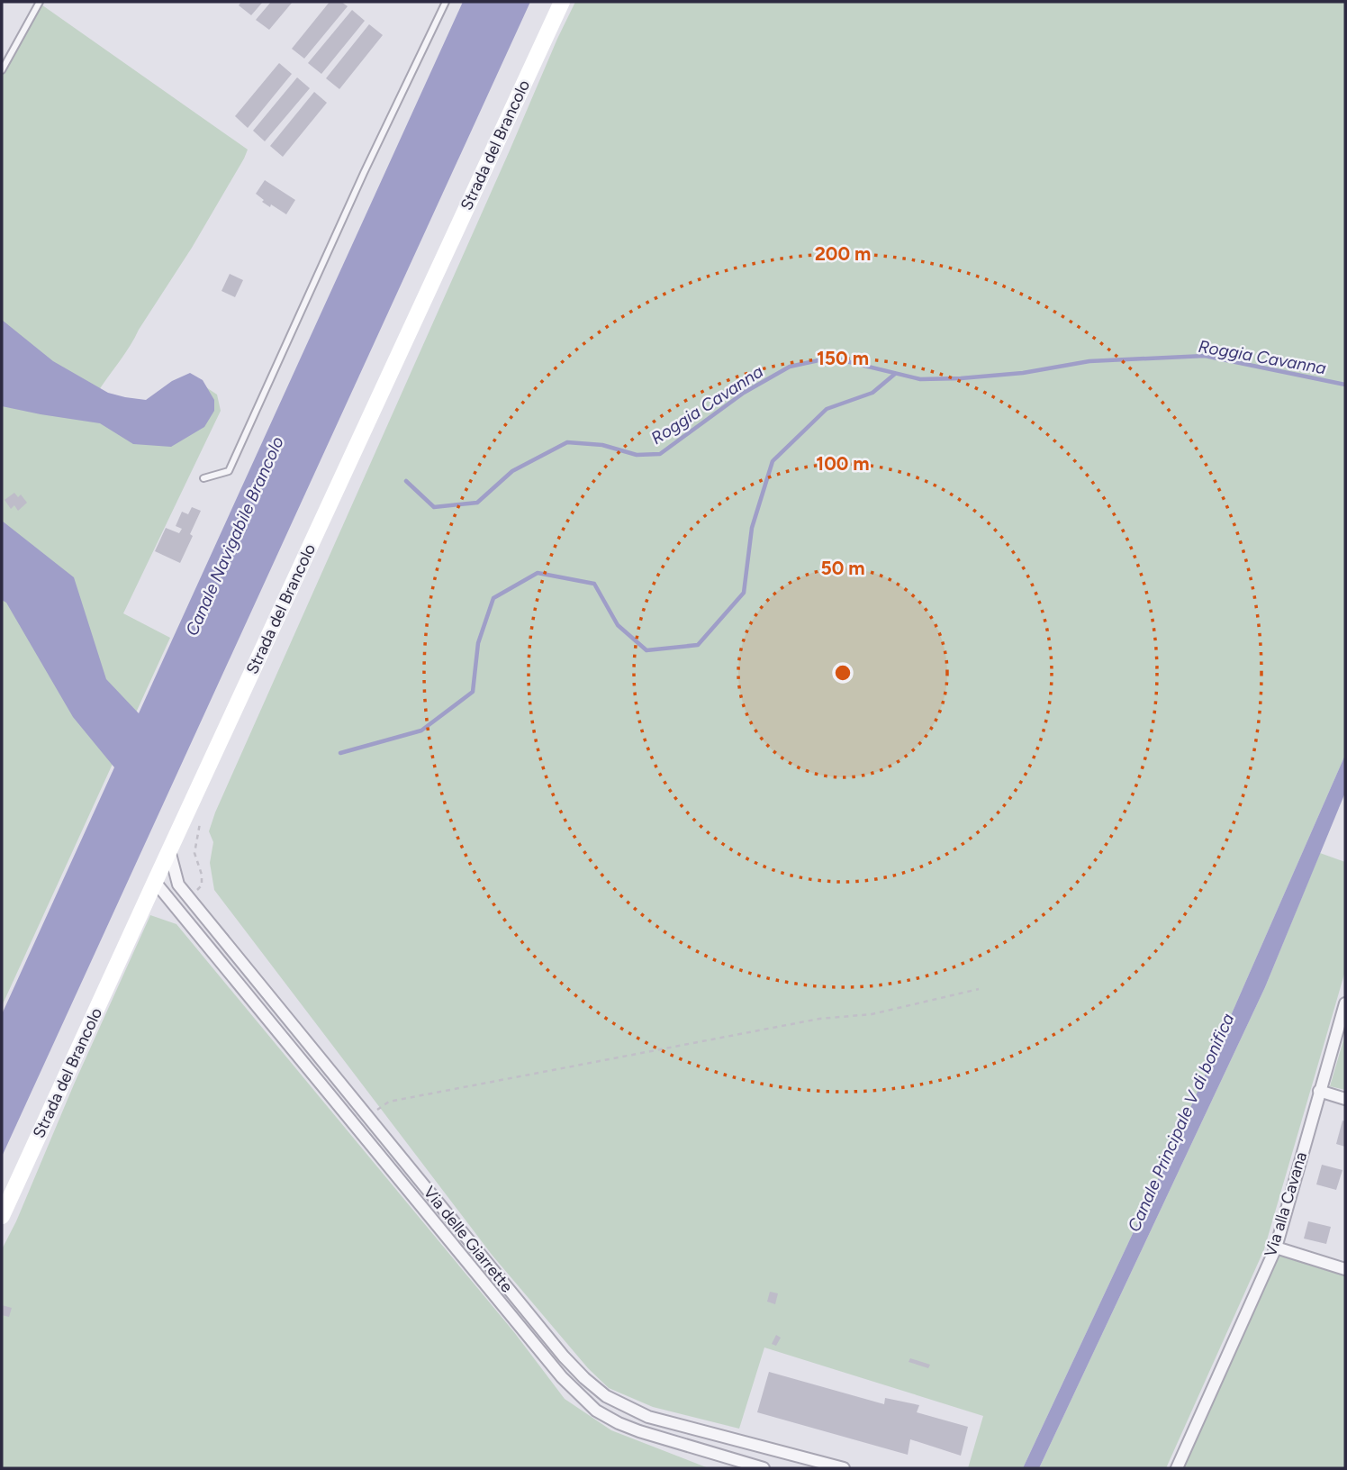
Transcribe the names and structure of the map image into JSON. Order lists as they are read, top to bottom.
{
  "streets": {
    "street": ["Strada del Brancolo", "Via alla Cavana", "Via delle Giarrette"]
  },
  "crossings": [
    ["Strada del Brancolo", "Via delle Giarrette"]
  ],
  "water": ["Roggia Cavanna", "Canale Navigabile Brancolo", "Canale Principale V di bonifica"],
  "rings": [
    "200 m",
    "150 m",
    "100 m",
    "50 m"
  ]
}
